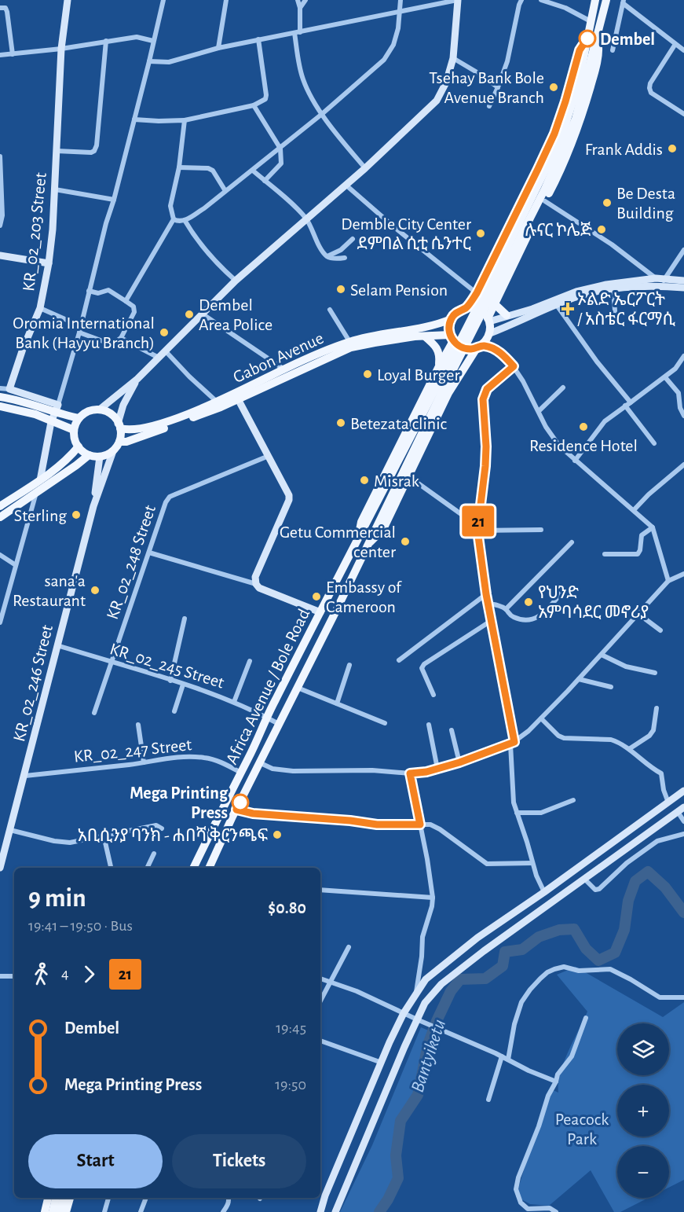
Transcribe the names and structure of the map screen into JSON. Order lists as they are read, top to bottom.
{
  "streets": {
    "main road": ["Gabon Avenue", "Africa Avenue / Bole Road"],
    "street": [
      "KR_02_203 Street",
      "KR_02_248 Street",
      "KR_02_245 Street",
      "KR_02_246 Street",
      "KR_02_247 Street"
    ]
  },
  "crossings": [
    ["Gabon Avenue", "KR_02_246 Street"],
    ["KR_02_248 Street", "KR_02_245 Street"],
    ["KR_02_245 Street", "KR_02_246 Street"],
    ["KR_02_245 Street", "Africa Avenue / Bole Road"],
    ["KR_02_246 Street", "KR_02_247 Street"],
    ["Africa Avenue / Bole Road", "KR_02_247 Street"]
  ],
  "water": ["Bantyiketu"],
  "parks": ["Peacock Park"],
  "places": {
    "other": [
      "Dembel",
      "Tsehay Bank Bole Avenue Branch",
      "Frank Addis",
      "Be Desta Building",
      "ሉናር ኮሌጅ",
      "Demble City Center ደምበል ሲቲ ሴንተር",
      "Selam Pension",
      "Dembel Area Police",
      "Oromia International Bank (Hayyu Branch)",
      "Loyal Burger",
      "Betezata clinic",
      "Residence Hotel",
      "Misrak",
      "Sterling",
      "Getu Commercial center",
      "sana'a Restaurant",
      "Embassy of Cameroon",
      "የህንድ አምባሳደር መኖሪያ",
      "Mega Printing Press",
      "አቢሲንያ ባንክ - ሐበሻ ቅርንጫፍ"
    ],
    "health": ["ኦልድ ኤርፖርት / አስቴር ፋርማሲ"]
  },
  "lines": ["bus line 21"],
  "page": {
    "on_map": "21",
    "heading": ["9 min", "19:41 – 19:50 · Bus", "$0.80"],
    "legs": ["4", "21"],
    "list": [
      {
        "name": "Dembel",
        "value": "19:45"
      },
      {
        "name": "Mega Printing Press",
        "value": "19:50"
      }
    ],
    "map_buttons": ["+", "−"],
    "buttons": ["Start", "Tickets"]
  }
}
